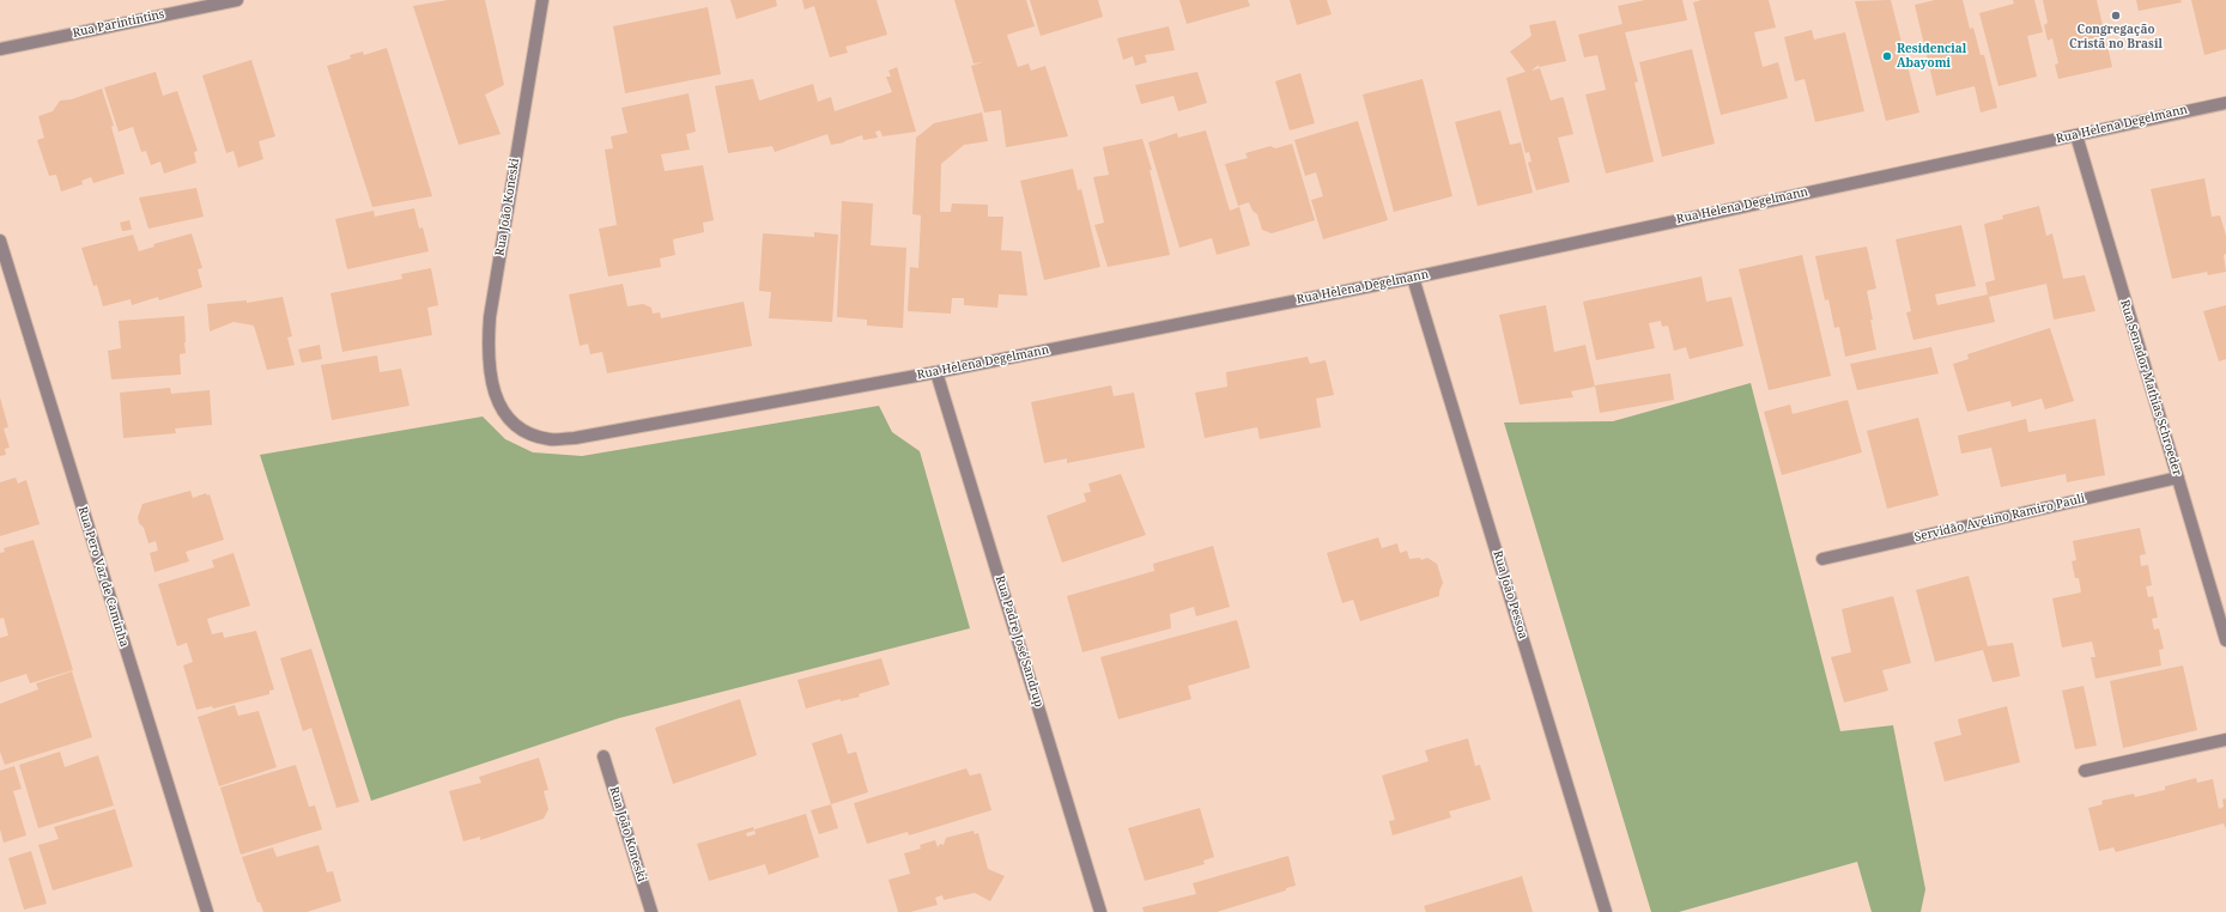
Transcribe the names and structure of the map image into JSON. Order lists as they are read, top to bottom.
{
  "streets": {
    "street": [
      "Rua Parintintins",
      "Rua Helena Degelmann",
      "Rua João Koneski",
      "Rua Senador Mathias Schroeder",
      "Servidão Avelino Ramiro Pauli",
      "Rua Pero Vaz de Caminha",
      "Rua João Pessoa",
      "Rua Padre José Sandrup"
    ]
  },
  "crossings": [
    ["Rua Helena Degelmann", "Rua João Koneski"],
    ["Rua Helena Degelmann", "Rua Senador Mathias Schroeder"],
    ["Rua Helena Degelmann", "Rua João Pessoa"],
    ["Rua Helena Degelmann", "Rua Padre José Sandrup"],
    ["Rua Senador Mathias Schroeder", "Servidão Avelino Ramiro Pauli"]
  ],
  "places": ["Congregação Cristã no Brasil", "Residencial Abayomi"]
}
